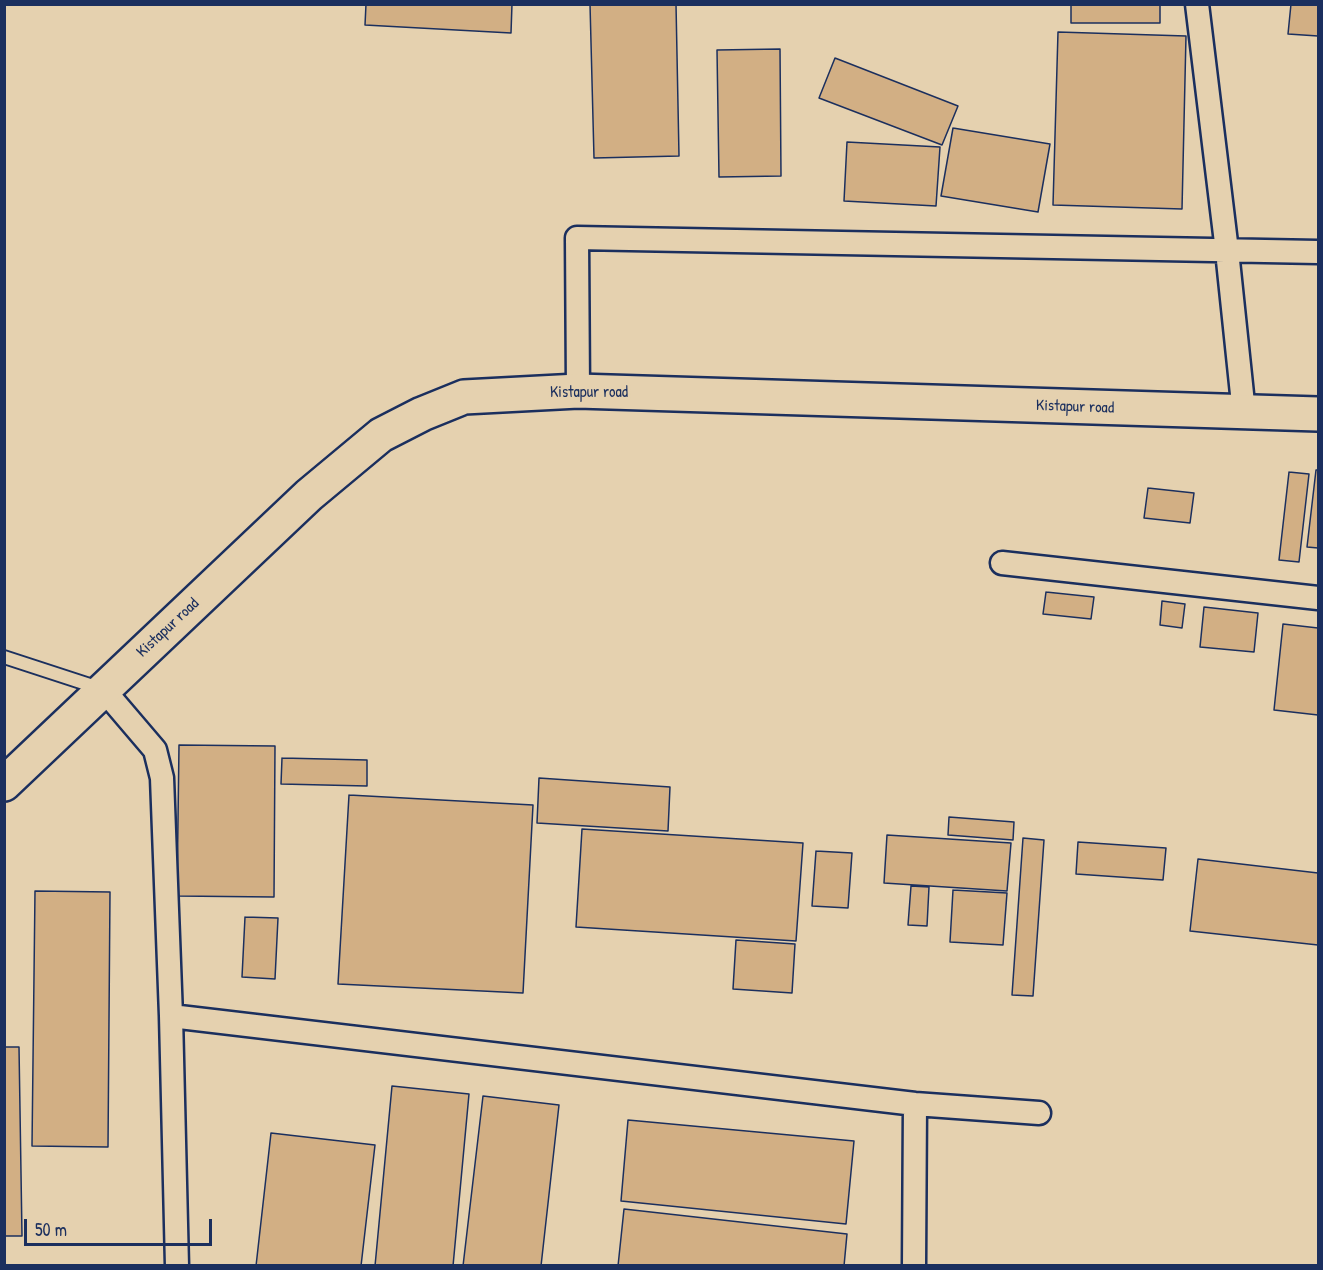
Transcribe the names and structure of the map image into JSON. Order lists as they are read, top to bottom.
{
  "streets": {
    "main road": ["Kistapur road"]
  },
  "scale_bar": "50 m"
}
